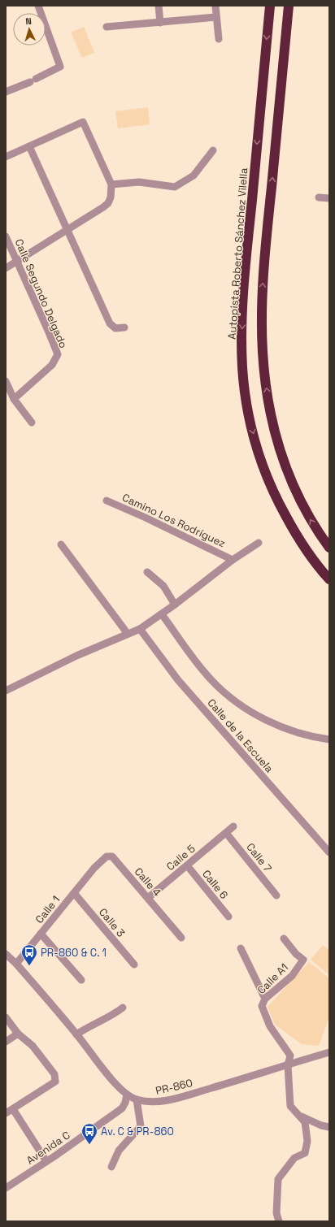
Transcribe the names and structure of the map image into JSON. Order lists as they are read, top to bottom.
{
  "streets": {
    "highway": ["Autopista Roberto Sánchez Vilella"],
    "street": [
      "Calle Segundo Delgado",
      "Camino Los Rodríguez",
      "Calle de la Escuela",
      "Calle 5",
      "Calle 7",
      "Calle 4",
      "Calle 6",
      "Calle 1",
      "Calle 3",
      "Calle A1",
      "PR-860",
      "Avenida C"
    ]
  },
  "crossings": [
    ["Calle 5", "Calle 7"],
    ["Calle 5", "Calle 4"],
    ["Calle 5", "Calle 6"],
    ["Calle 4", "Calle 1"],
    ["Calle 1", "Calle 3"],
    ["Calle 1", "PR-860"],
    ["Calle A1", "PR-860"],
    ["PR-860", "Avenida C"]
  ],
  "places": {
    "bus stop": ["PR-860 & C. 1", "Av. C & PR-860"]
  },
  "north": "top"
}
